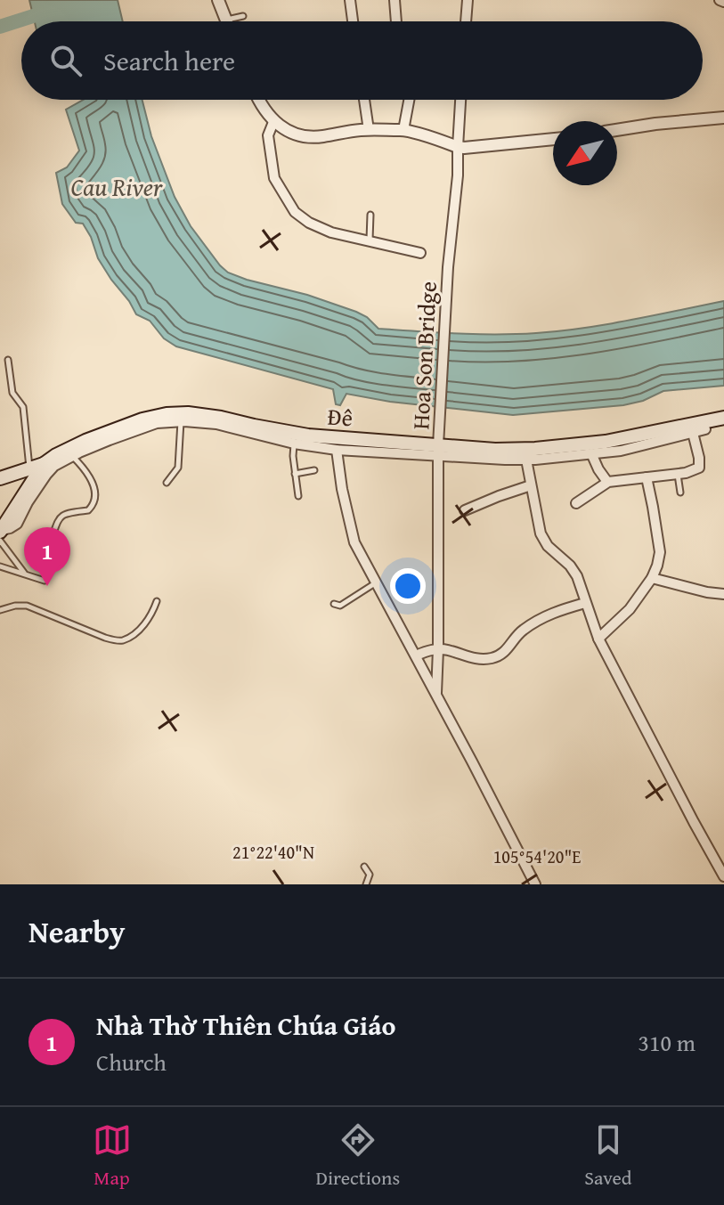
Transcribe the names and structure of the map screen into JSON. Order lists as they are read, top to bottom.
{
  "streets": {
    "main road": ["Đê"],
    "street": ["Hoa Son Bridge"]
  },
  "crossings": [
    ["Hoa Son Bridge", "Đê"]
  ],
  "water": ["Cau River"],
  "north": "bottom left",
  "page": {
    "search": "Search here",
    "pins": "1",
    "heading": "Nearby",
    "list": [
      {
        "mark": "1",
        "name": "Nhà Thờ Thiên Chúa Giáo",
        "note": "Church",
        "value": "310 m"
      }
    ],
    "nav": ["Map", "Directions", "Saved"]
  },
  "coordinates": ["21°22'40\"N", "105°54'20\"E"]
}
